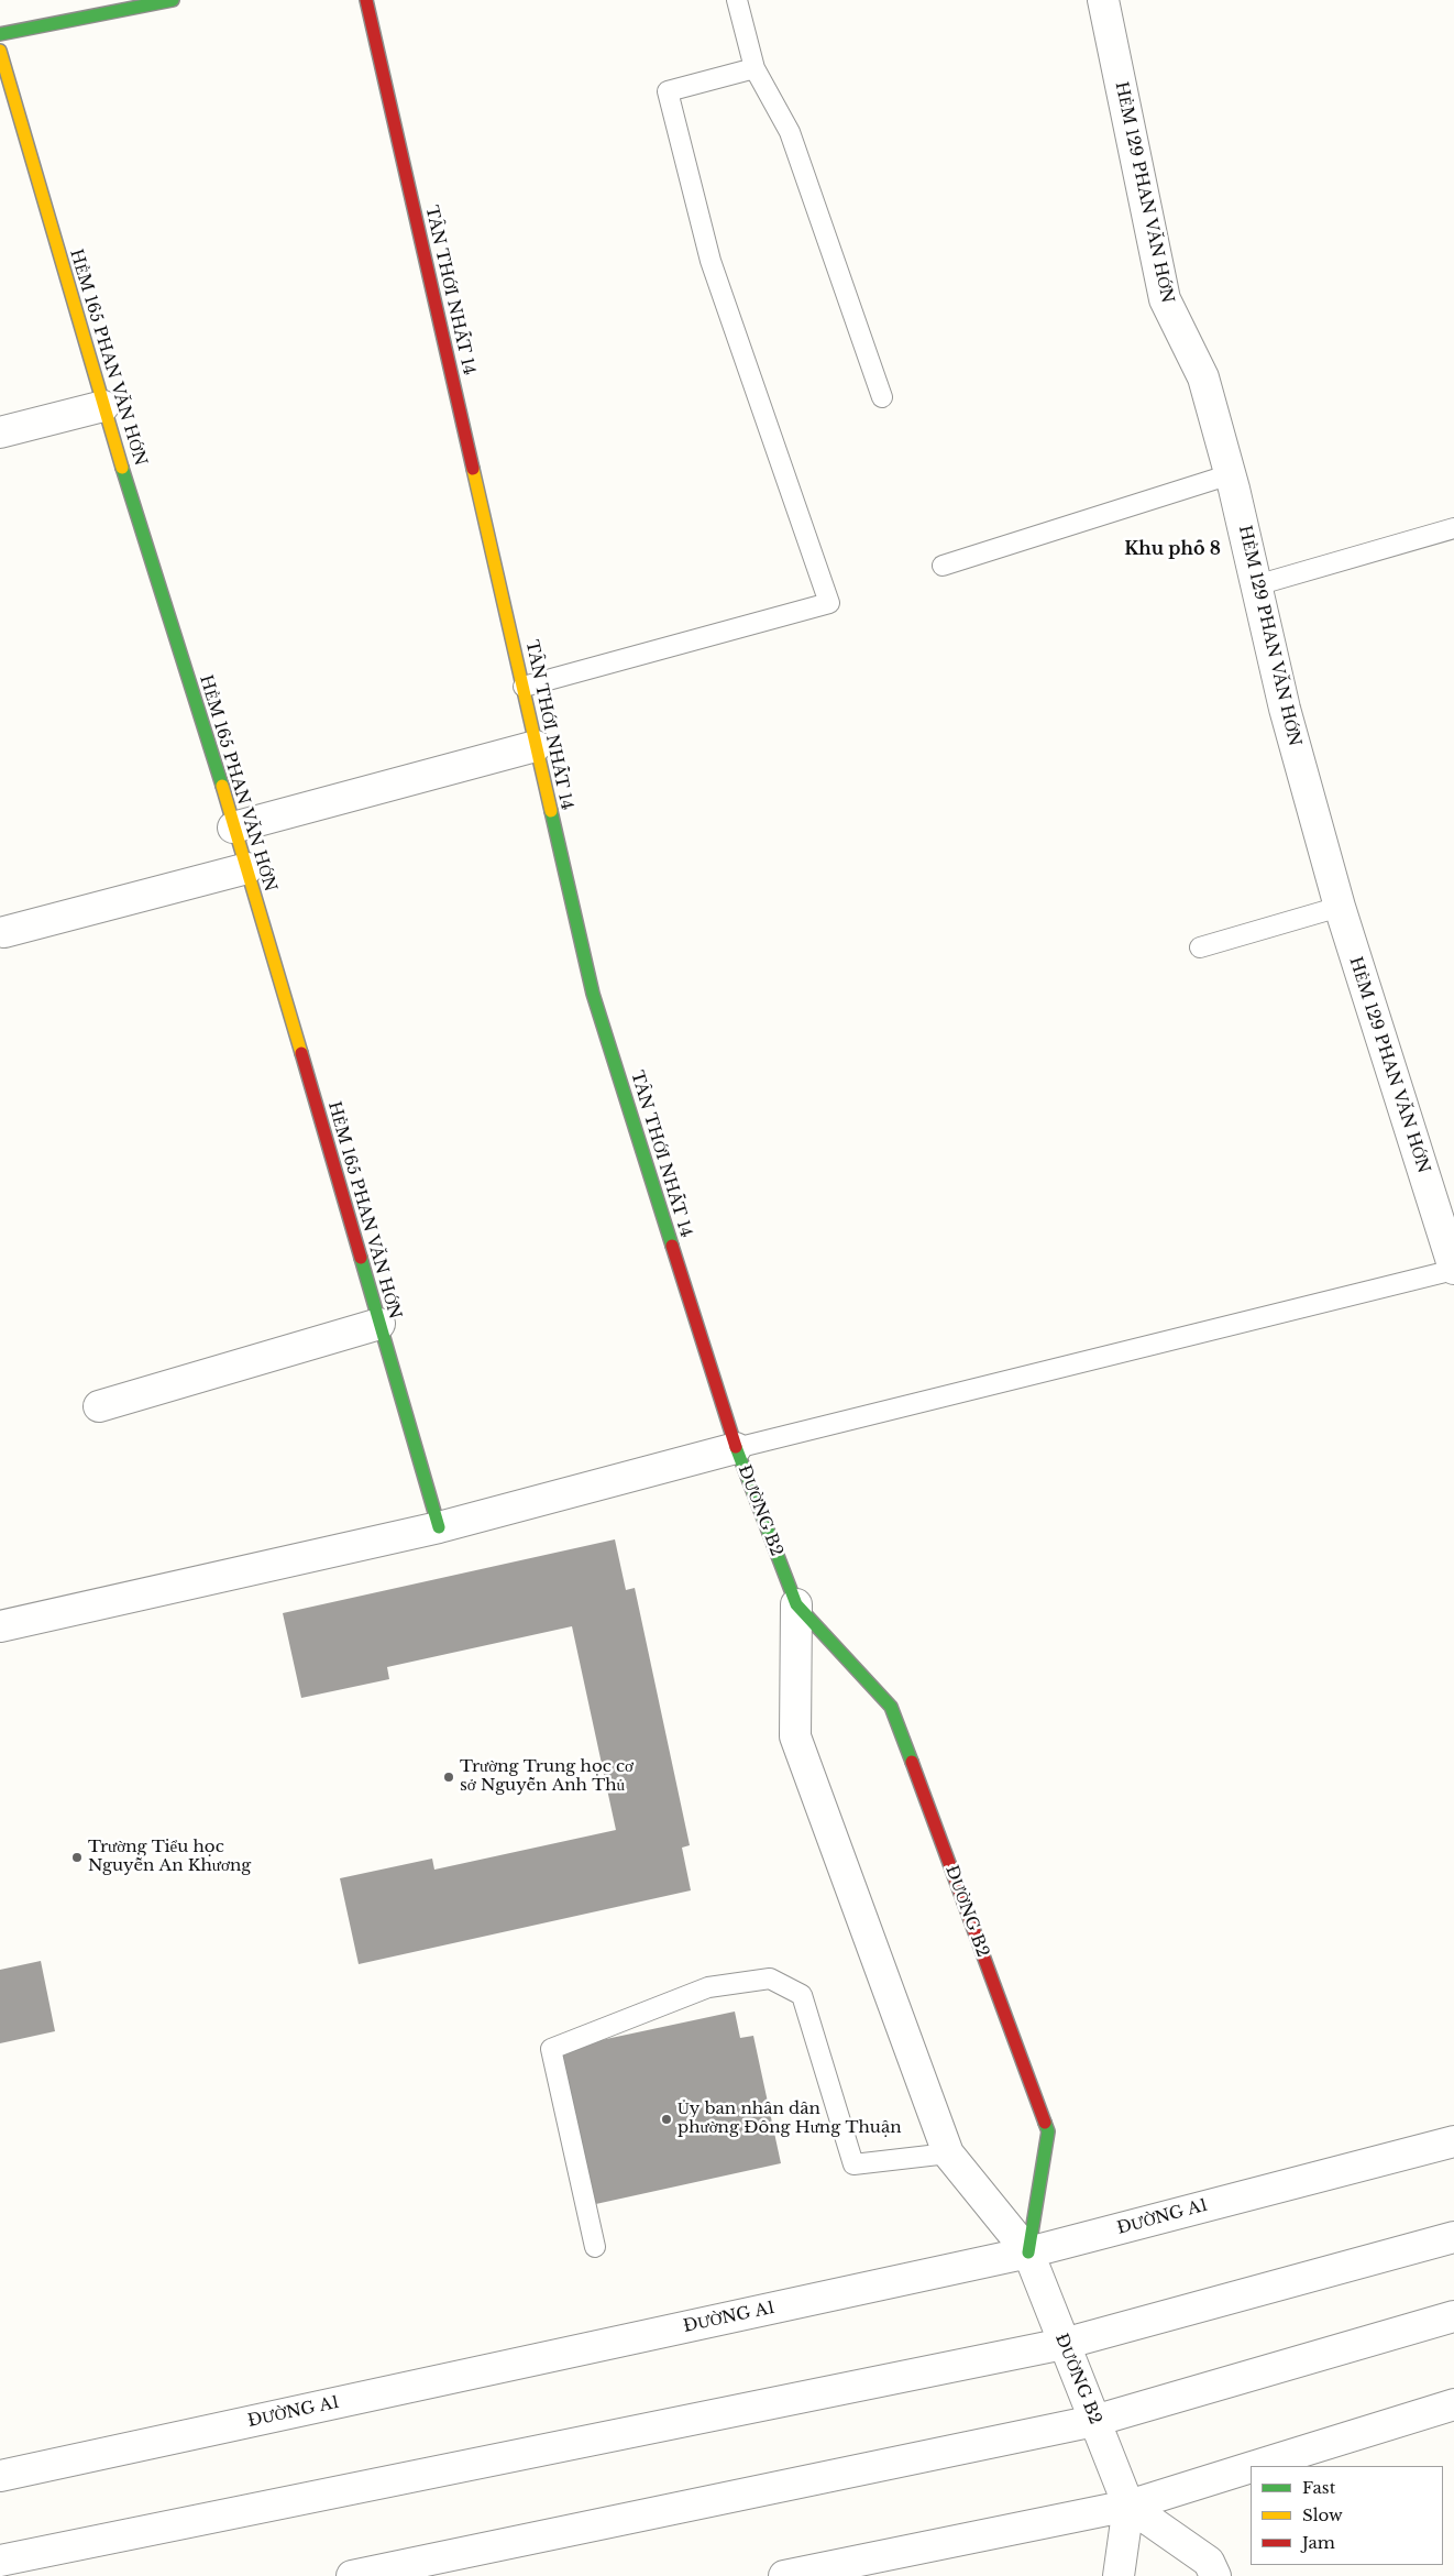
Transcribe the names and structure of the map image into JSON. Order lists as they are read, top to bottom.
{
  "streets": {
    "street": [
      "HẺM 129 PHAN VĂN HỚN",
      "TÂN THỚI NHẤT 14",
      "HẺM 165 PHAN VĂN HỚN",
      "ĐƯỜNG B2",
      "ĐƯỜNG A1"
    ]
  },
  "crossings": [
    ["TÂN THỚI NHẤT 14", "ĐƯỜNG B2"],
    ["ĐƯỜNG B2", "ĐƯỜNG A1"]
  ],
  "districts": ["Khu phố 8"],
  "places": ["Trường Trung học cơ sở Nguyễn Anh Thủ", "Trường Tiểu học Nguyễn An Khương", "Ủy ban nhân dân phường Đông Hưng Thuận"],
  "legend": ["Fast", "Slow", "Jam"]
}
